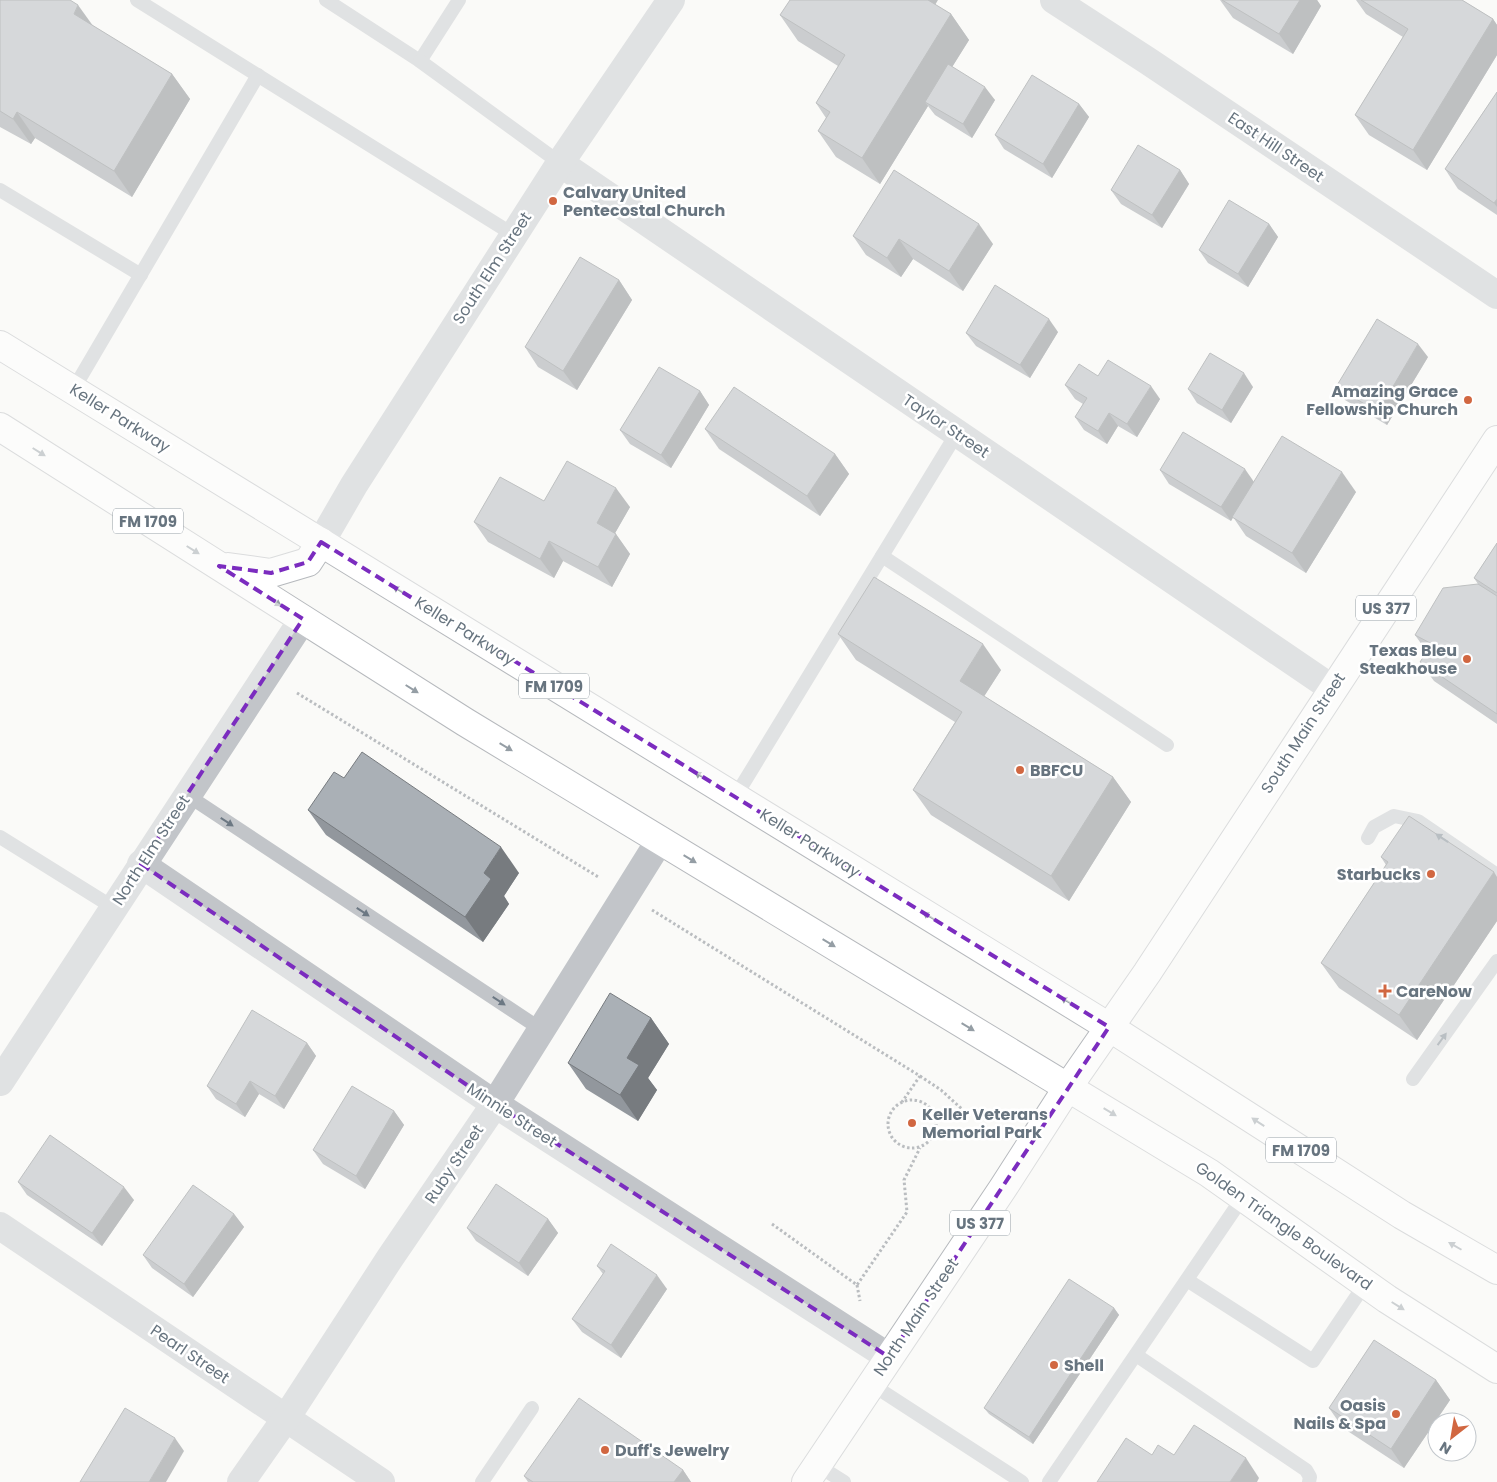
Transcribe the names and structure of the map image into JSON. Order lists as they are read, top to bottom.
{
  "streets": {
    "main road": [
      "Keller Parkway",
      "FM 1709",
      "US 377",
      "South Main Street",
      "Golden Triangle Boulevard",
      "North Main Street"
    ],
    "street": [
      "East Hill Street",
      "South Elm Street",
      "Taylor Street",
      "North Elm Street",
      "Minnie Street",
      "Ruby Street",
      "Pearl Street"
    ]
  },
  "crossings": [
    ["South Elm Street", "Keller Parkway"],
    ["South Elm Street", "Taylor Street"],
    ["Keller Parkway", "FM 1709"],
    ["Keller Parkway", "South Main Street"],
    ["Keller Parkway", "North Main Street"],
    ["Taylor Street", "South Main Street"],
    ["FM 1709", "South Main Street"],
    ["FM 1709", "North Elm Street"],
    ["FM 1709", "Ruby Street"],
    ["FM 1709", "Golden Triangle Boulevard"],
    ["FM 1709", "North Main Street"],
    ["South Main Street", "North Main Street"],
    ["North Elm Street", "Minnie Street"],
    ["Minnie Street", "Ruby Street"],
    ["Minnie Street", "North Main Street"],
    ["Ruby Street", "Pearl Street"],
    ["Golden Triangle Boulevard", "North Main Street"]
  ],
  "places": {
    "other": [
      "Calvary United Pentecostal Church",
      "Amazing Grace Fellowship Church",
      "Texas Bleu Steakhouse",
      "BBFCU",
      "Starbucks",
      "Keller Veterans Memorial Park",
      "Shell",
      "Oasis Nails & Spa",
      "Duff's Jewelry"
    ],
    "health": ["CareNow"]
  },
  "north": "bottom left"
}
